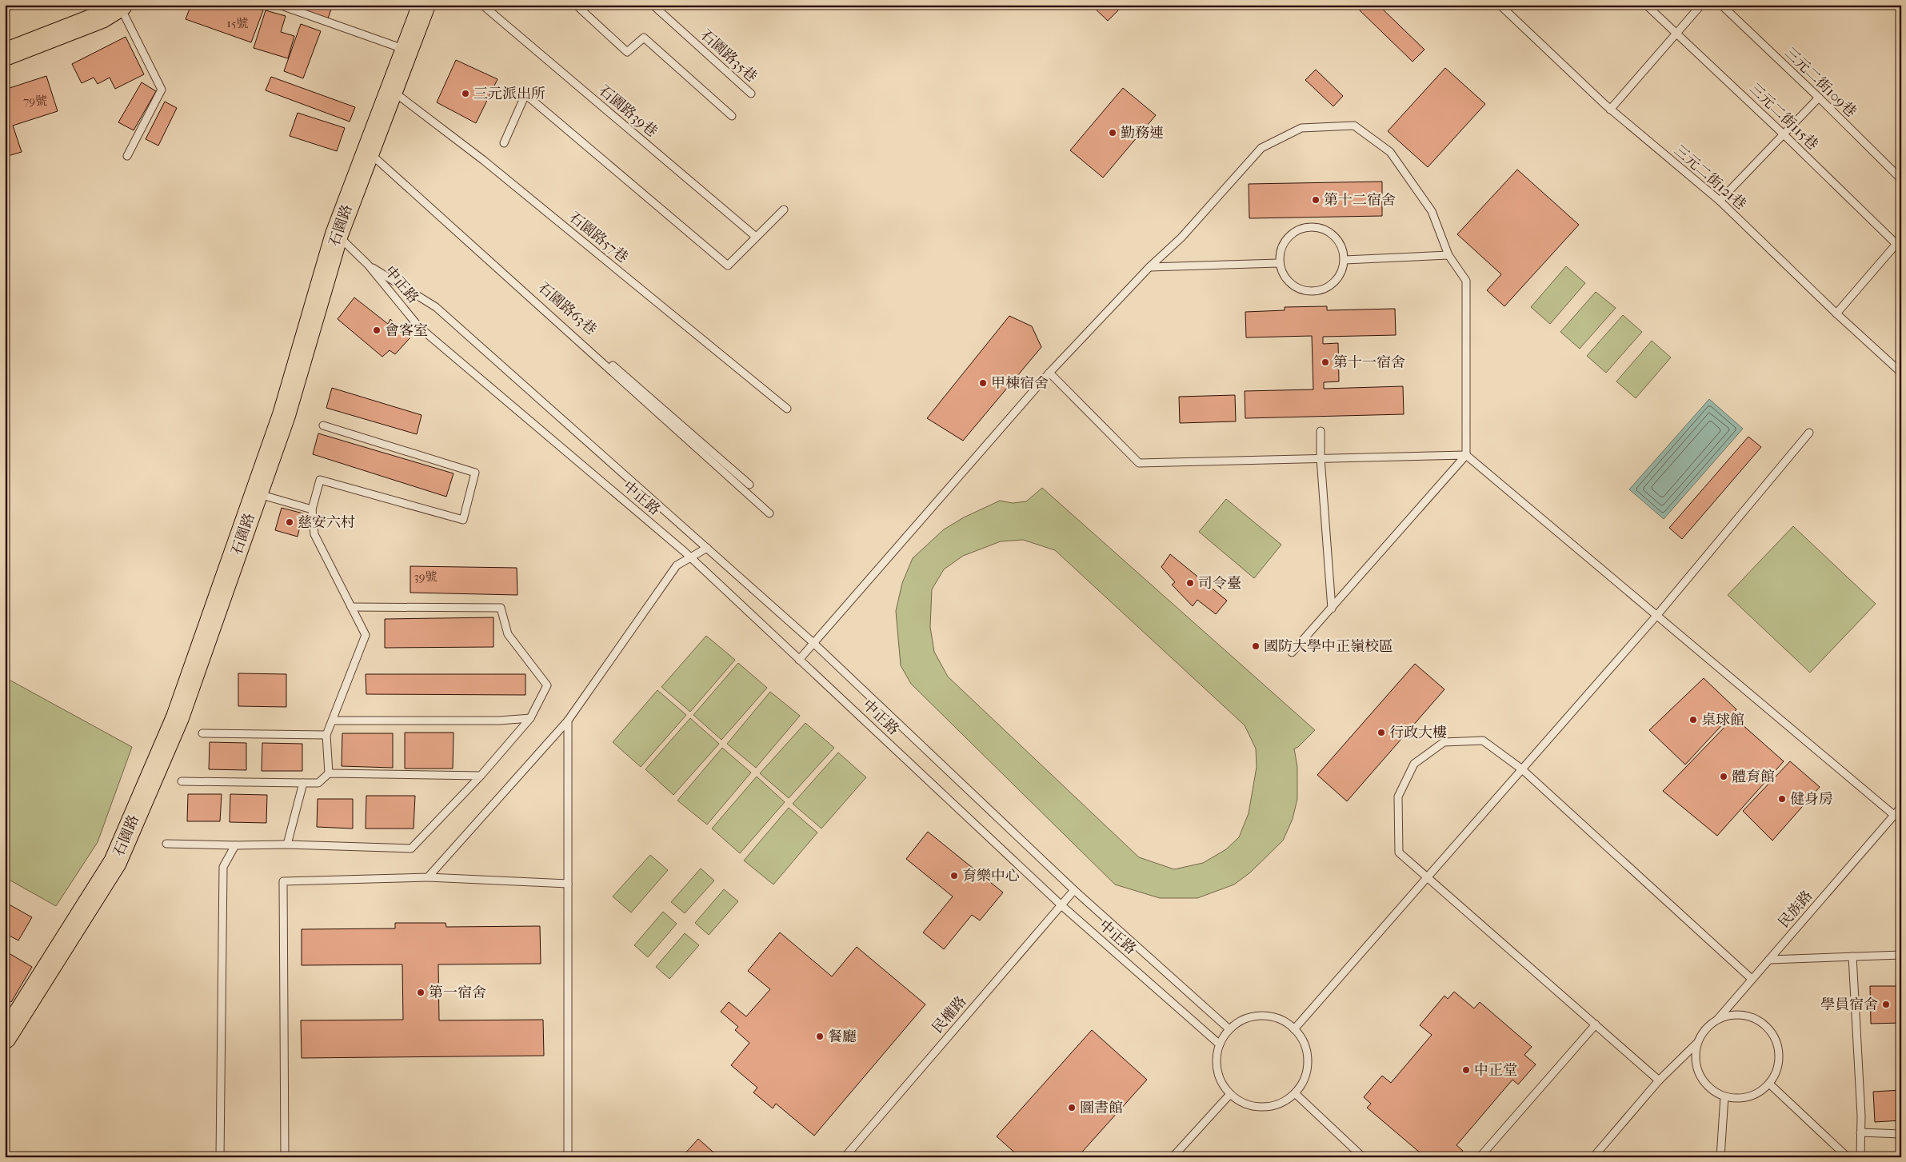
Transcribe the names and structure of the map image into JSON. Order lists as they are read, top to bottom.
{
  "streets": {
    "main road": ["石園路"],
    "lane": [
      "石園路35巷",
      "三元二街109巷",
      "石園路39巷",
      "三元二街115巷",
      "三元二街121巷",
      "石園路57巷",
      "中正路",
      "石園路63巷",
      "民族路",
      "民權路"
    ]
  },
  "crossings": [
    ["石園路", "石園路57巷"],
    ["石園路", "石園路63巷"],
    ["中正路", "民權路"]
  ],
  "places": [
    "三元派出所",
    "勤務連",
    "第十二宿舍",
    "會客室",
    "第十一宿舍",
    "甲棟宿舍",
    "慈安六村",
    "司令臺",
    "國防大學中正嶺校區",
    "桌球館",
    "行政大樓",
    "體育館",
    "健身房",
    "育樂中心",
    "第一宿舍",
    "學員宿舍",
    "餐廳",
    "中正堂",
    "圖書館"
  ],
  "house_numbers": ["15號", "79號", "39號"]
}
